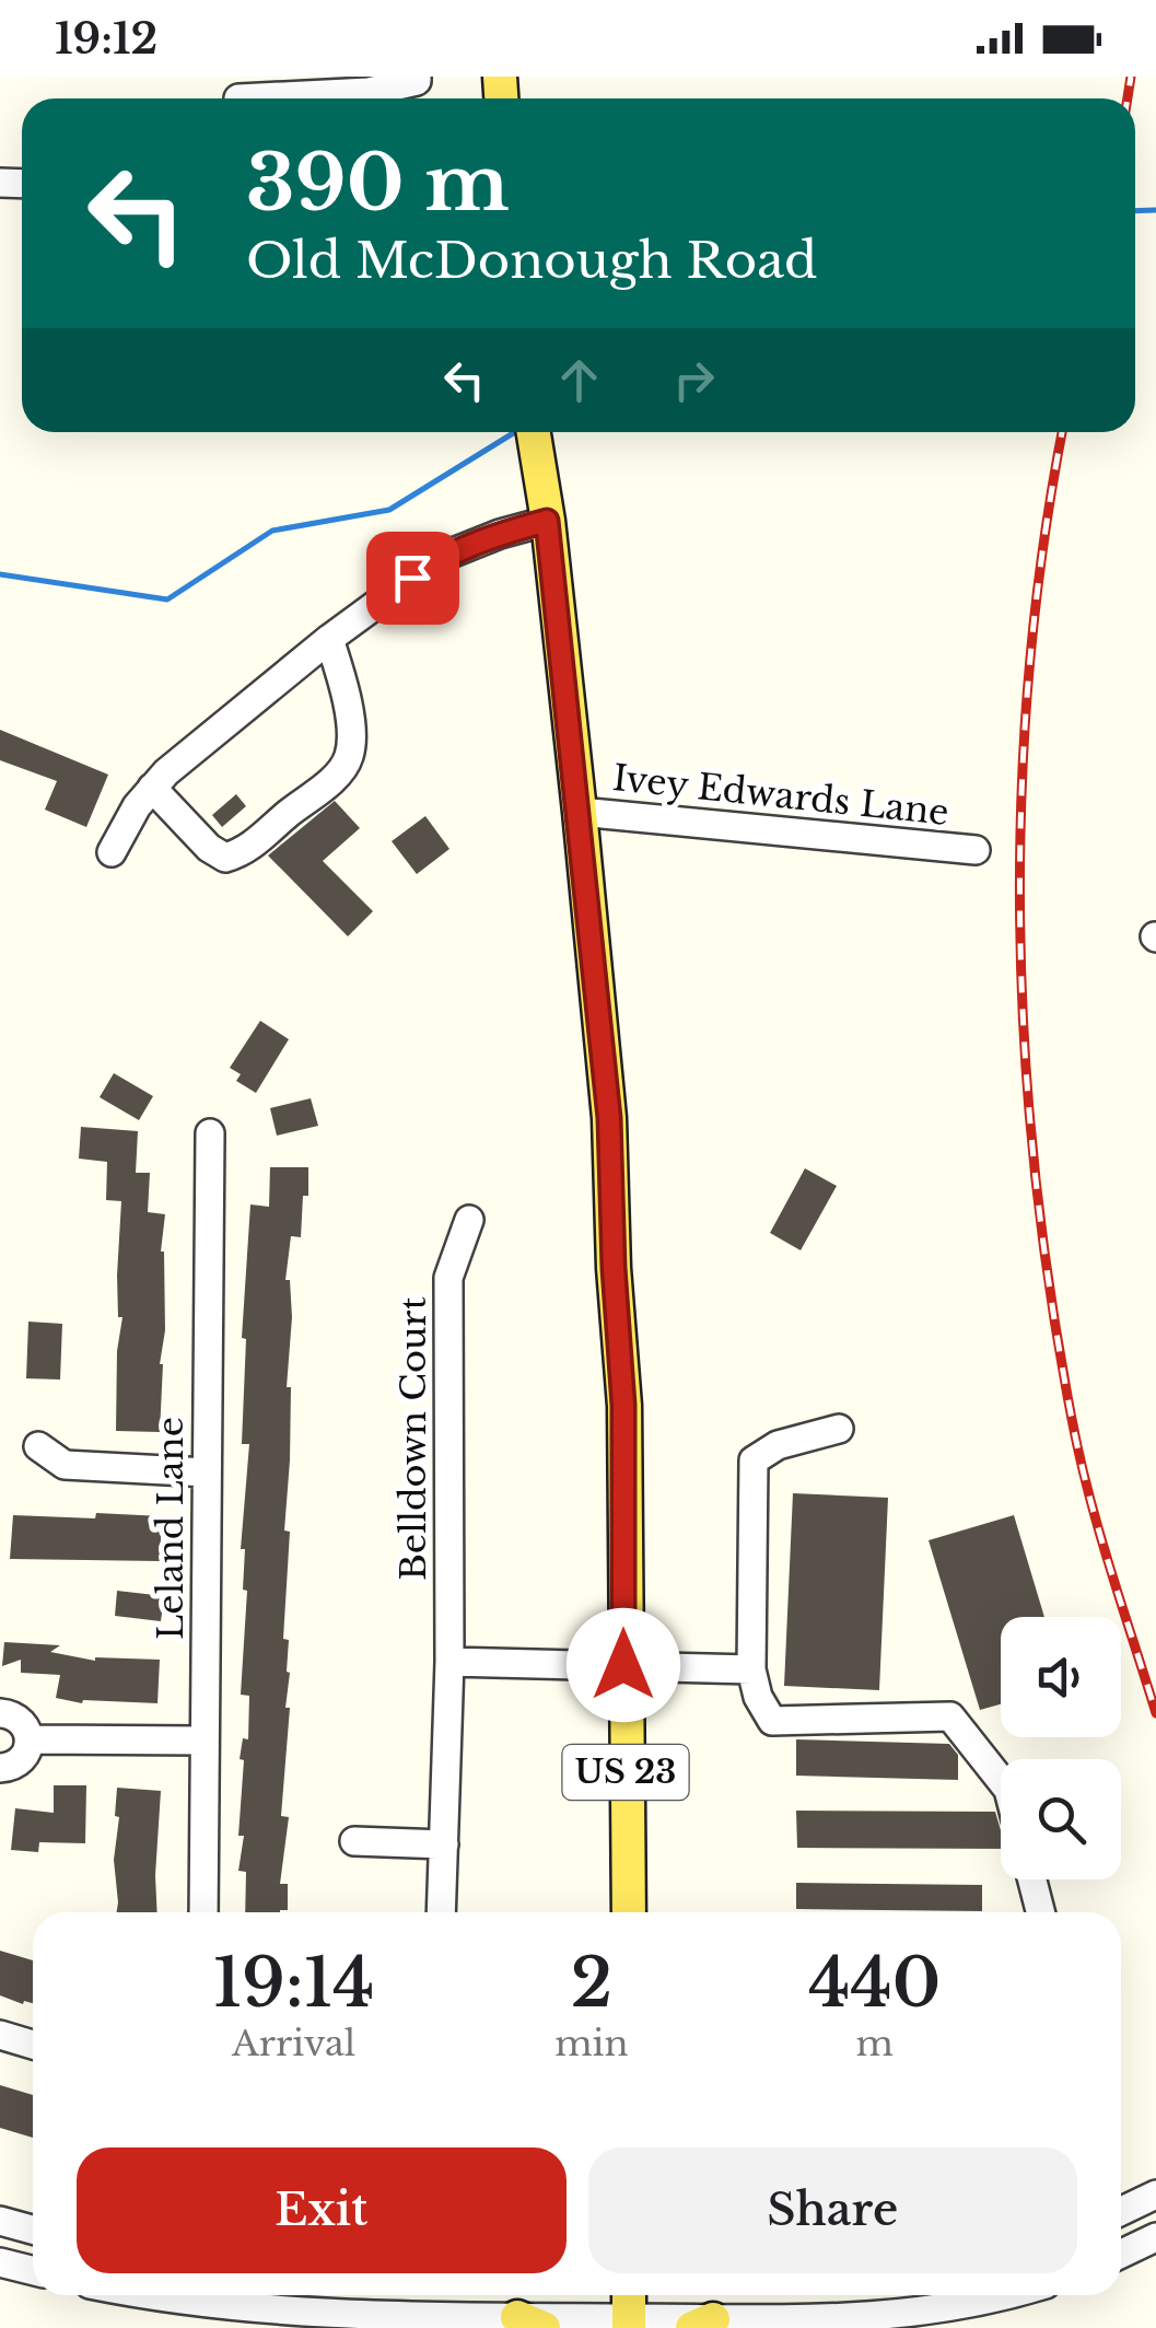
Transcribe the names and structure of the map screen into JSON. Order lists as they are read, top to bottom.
{
  "streets": {
    "main road": ["US 23"],
    "street": ["Ivey Edwards Lane", "Belldown Court", "Leland Lane"]
  },
  "crossings": [
    ["Ivey Edwards Lane", "US 23"]
  ],
  "page": {
    "status": "19:12",
    "turn": ["390 m", "Old McDonough Road"],
    "eta": [
      "19:14",
      "Arrival",
      "2",
      "min",
      "440",
      "m"
    ],
    "buttons": ["Exit", "Share"]
  }
}
